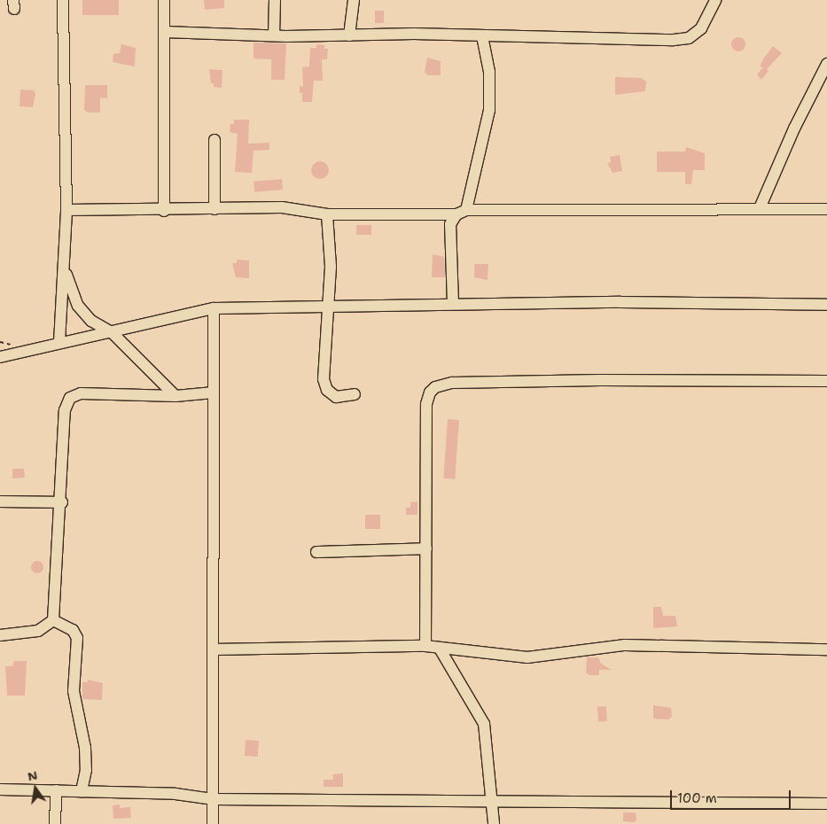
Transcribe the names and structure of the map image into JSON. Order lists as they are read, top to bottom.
{
  "scale_bar": "100 m",
  "north": "top"
}
